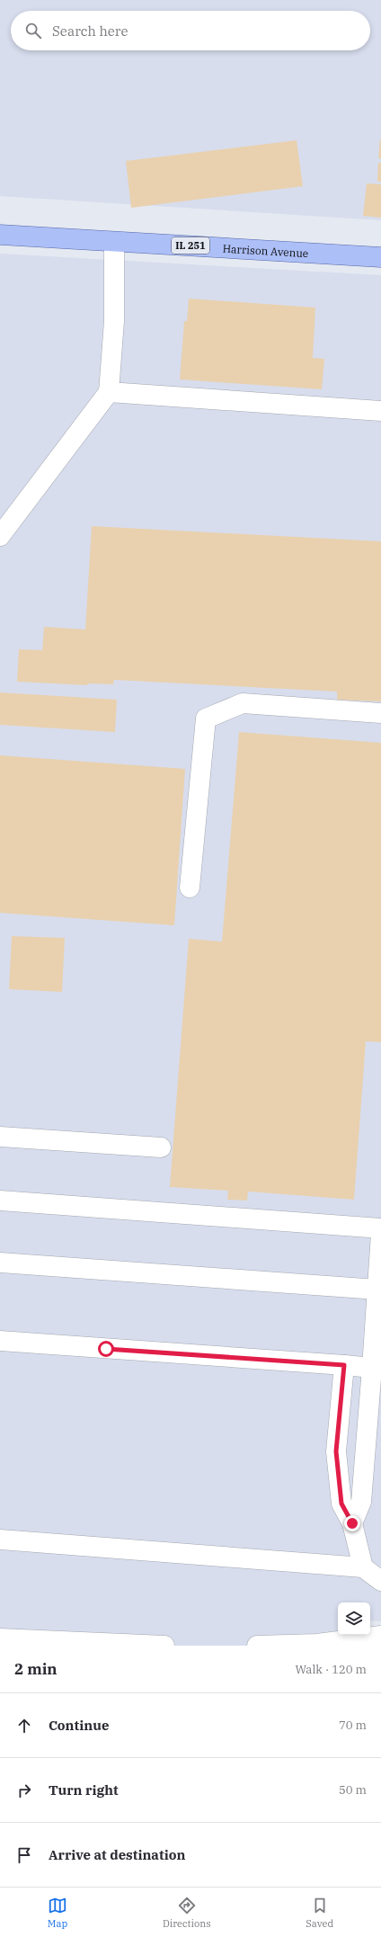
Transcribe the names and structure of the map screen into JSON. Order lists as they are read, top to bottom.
{
  "streets": {
    "main road": ["IL 251", "Harrison Avenue"]
  },
  "page": {
    "search": "Search here",
    "heading": ["2 min", "Walk · 120 m"],
    "list": [
      ["Continue", "70 m"],
      ["Turn right", "50 m"],
      "Arrive at destination"
    ],
    "nav": ["Map", "Directions", "Saved"]
  }
}
